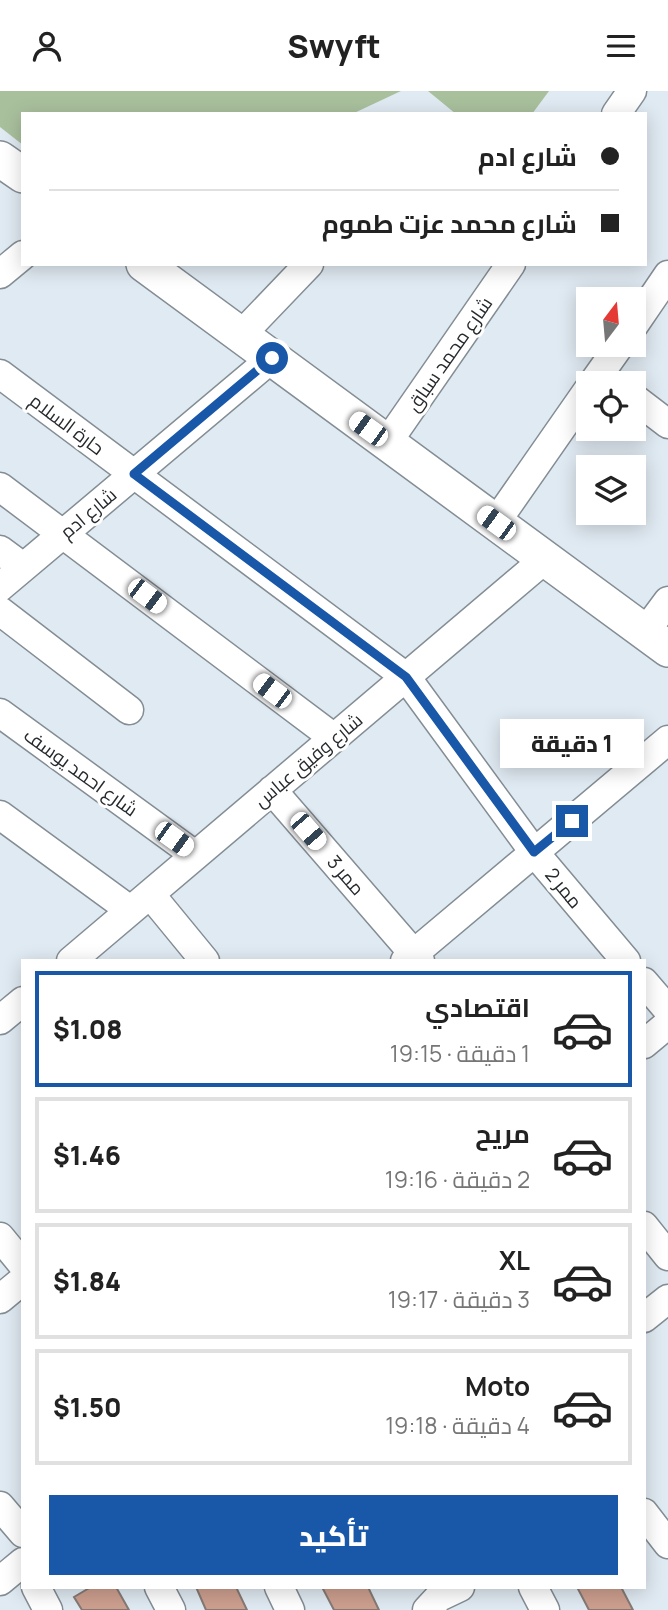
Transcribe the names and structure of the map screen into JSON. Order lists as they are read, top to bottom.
{
  "streets": {
    "street": [
      "شارع محمد سباق",
      "حارة السلام",
      "شارع ادم",
      "شارع وفيق عباس",
      "شارع احمد يوسف",
      "ممر 3",
      "ممر 2"
    ]
  },
  "crossings": [
    ["حارة السلام", "شارع ادم"],
    ["حارة السلام", "شارع وفيق عباس"],
    ["حارة السلام", "ممر 2"],
    ["شارع وفيق عباس", "شارع احمد يوسف"],
    ["شارع وفيق عباس", "ممر 3"],
    ["شارع وفيق عباس", "ممر 2"]
  ],
  "north": "top",
  "page": {
    "header": "Swyft",
    "banner": ["شارع ادم", "شارع محمد عزت طموم"],
    "bubble": "1 دقيقة",
    "list": [
      {
        "name": "اقتصادي",
        "note": "1 دقيقة · 19:15",
        "value": "$1.08"
      },
      {
        "name": "مريح",
        "note": "2 دقيقة · 19:16",
        "value": "$1.46"
      },
      {
        "name": "XL",
        "note": "3 دقيقة · 19:17",
        "value": "$1.84"
      },
      {
        "name": "Moto",
        "note": "4 دقيقة · 19:18",
        "value": "$1.50"
      }
    ],
    "buttons": "تأكيد"
  }
}
